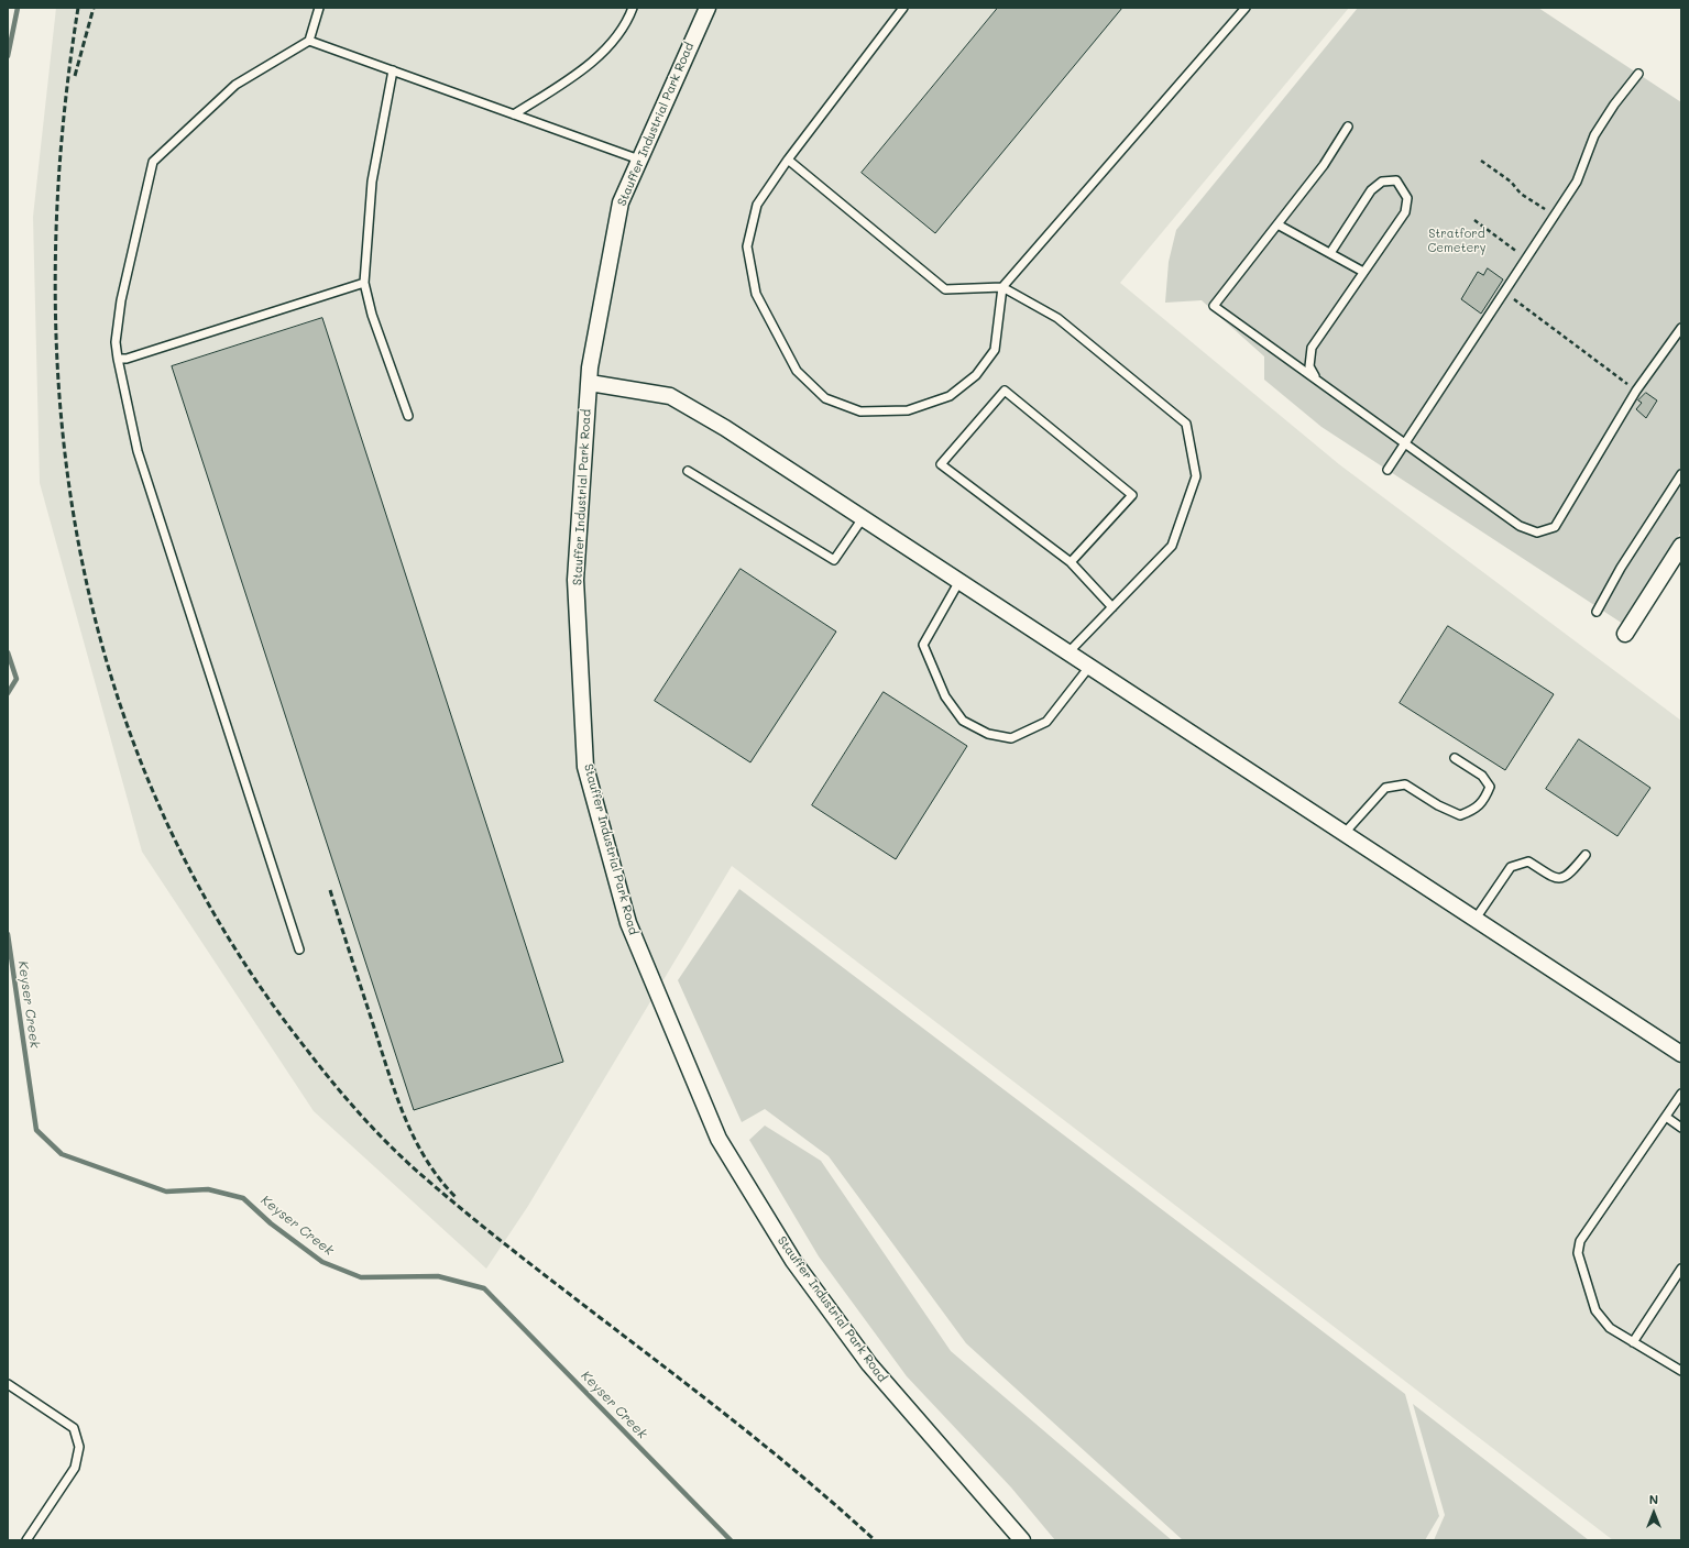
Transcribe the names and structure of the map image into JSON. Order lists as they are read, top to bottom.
{
  "streets": {
    "street": ["Stauffer Industrial Park Road"]
  },
  "water": ["Keyser Creek"],
  "parks": ["Stratford Cemetery"],
  "north": "top"
}
